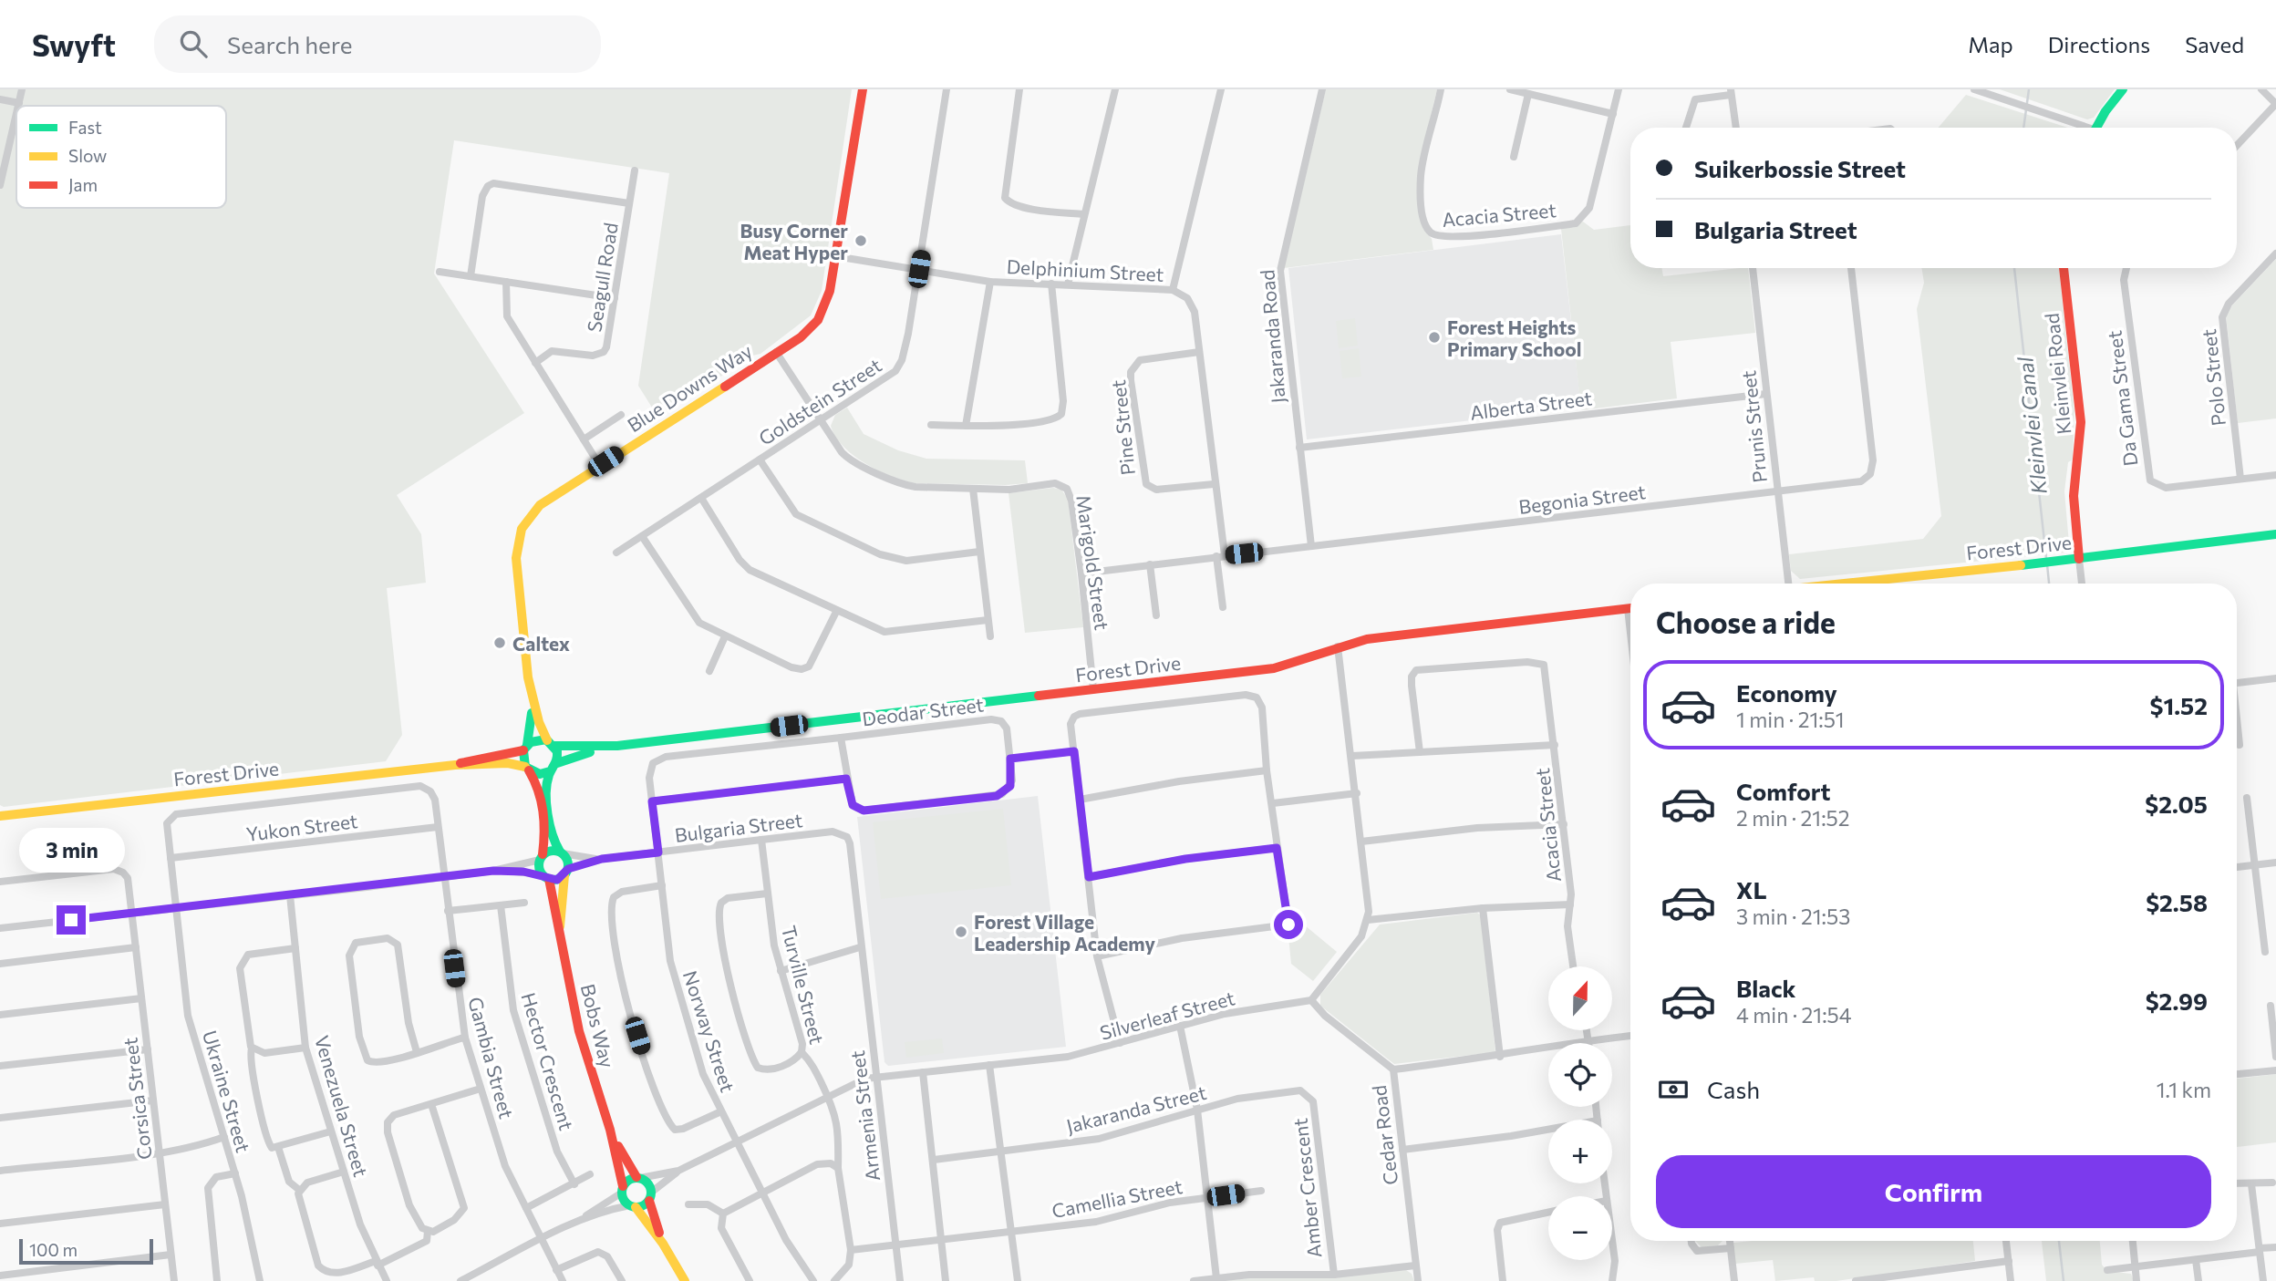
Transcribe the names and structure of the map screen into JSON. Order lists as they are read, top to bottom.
{
  "streets": {
    "street": [
      "Acacia Street",
      "Delphinium Street",
      "Seagull Road",
      "Jakaranda Road",
      "Kleinvlei Road",
      "Polo Street",
      "Blue Downs Way",
      "Da Gama Street",
      "Goldstein Street",
      "Alberta Street",
      "Prunis Street",
      "Pine Street",
      "Begonia Street",
      "Forest Drive",
      "Marigold Street",
      "Deodar Street",
      "Yukon Street",
      "Bulgaria Street",
      "Turville Street",
      "Silverleaf Street",
      "Bobs Way",
      "Norway Street",
      "Gambia Street",
      "Hector Crescent",
      "Ukraine Street",
      "Corsica Street",
      "Venezuela Street",
      "Jakaranda Street",
      "Armenia Street",
      "Cedar Road",
      "Amber Crescent",
      "Camellia Street"
    ]
  },
  "crossings": [
    ["Delphinium Street", "Blue Downs Way"],
    ["Delphinium Street", "Goldstein Street"],
    ["Delphinium Street", "Pine Street"],
    ["Delphinium Street", "Begonia Street"],
    ["Jakaranda Road", "Alberta Street"],
    ["Jakaranda Road", "Begonia Street"],
    ["Kleinvlei Road", "Forest Drive"],
    ["Polo Street", "Da Gama Street"],
    ["Blue Downs Way", "Forest Drive"],
    ["Blue Downs Way", "Marigold Street"],
    ["Goldstein Street", "Marigold Street"],
    ["Alberta Street", "Prunis Street"],
    ["Prunis Street", "Begonia Street"],
    ["Begonia Street", "Marigold Street"],
    ["Forest Drive", "Marigold Street"],
    ["Deodar Street", "Norway Street"],
    ["Yukon Street", "Gambia Street"],
    ["Yukon Street", "Ukraine Street"],
    ["Bulgaria Street", "Turville Street"],
    ["Bulgaria Street", "Bobs Way"],
    ["Bulgaria Street", "Norway Street"],
    ["Bulgaria Street", "Armenia Street"],
    ["Turville Street", "Silverleaf Street"],
    ["Turville Street", "Camellia Street"],
    ["Silverleaf Street", "Norway Street"],
    ["Silverleaf Street", "Armenia Street"],
    ["Silverleaf Street", "Cedar Road"],
    ["Gambia Street", "Ukraine Street"],
    ["Jakaranda Street", "Amber Crescent"],
    ["Armenia Street", "Camellia Street"],
    ["Cedar Road", "Amber Crescent"]
  ],
  "water": ["Kleinvlei Canal"],
  "places": [
    "Busy Corner Meat Hyper",
    "Forest Heights Primary School",
    "Caltex",
    "Forest Village Leadership Academy"
  ],
  "legend": ["Fast", "Slow", "Jam"],
  "scale_bar": "100 m",
  "north": "top",
  "page": {
    "header": "Swyft",
    "search": "Search here",
    "nav": ["Map", "Directions", "Saved"],
    "banner": ["Suikerbossie Street", "Bulgaria Street"],
    "heading": "Choose a ride",
    "list": [
      {
        "name": "Economy",
        "note": "1 min · 21:51",
        "value": "$1.52"
      },
      {
        "name": "Comfort",
        "note": "2 min · 21:52",
        "value": "$2.05"
      },
      {
        "name": "XL",
        "note": "3 min · 21:53",
        "value": "$2.58"
      },
      {
        "name": "Black",
        "note": "4 min · 21:54",
        "value": "$2.99"
      }
    ],
    "bubble": "3 min",
    "map_buttons": ["+", "−"],
    "pay": ["Cash", "1.1 km"],
    "buttons": "Confirm",
    "scale": "100 m"
  }
}
